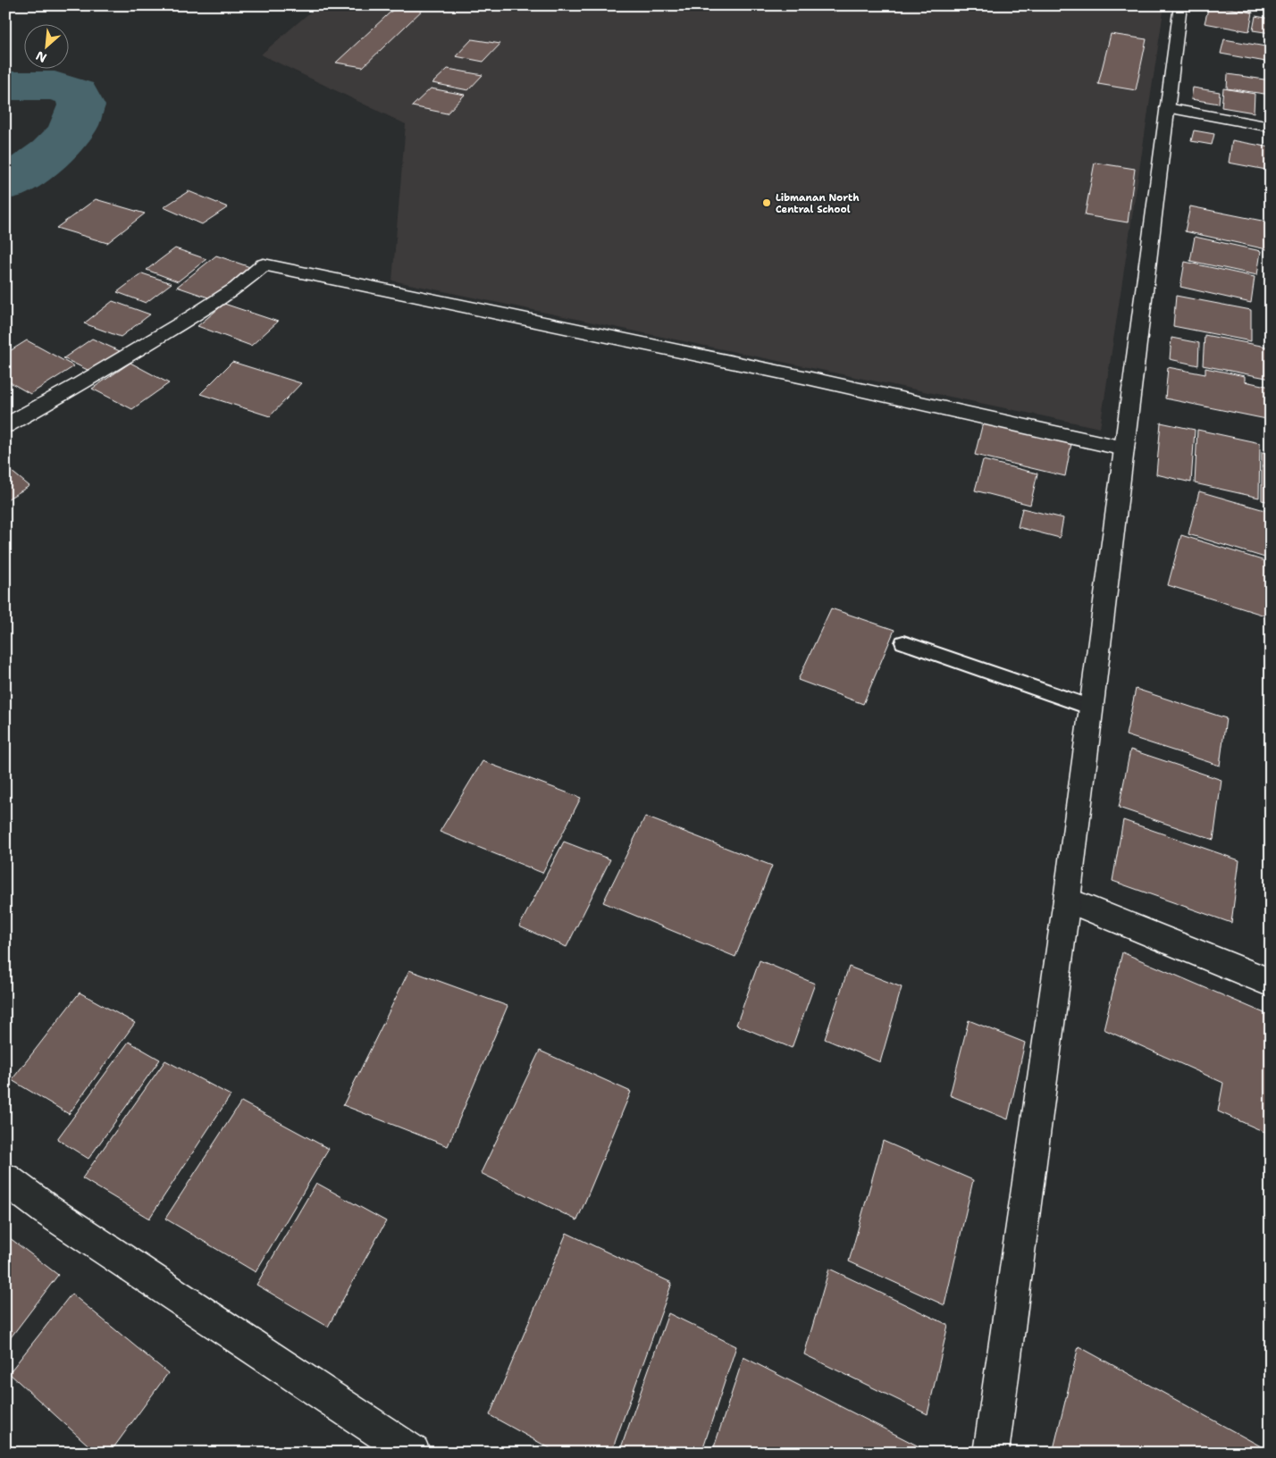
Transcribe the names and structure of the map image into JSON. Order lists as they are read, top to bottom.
{
  "places": ["Libmanan North Central School"],
  "north": "bottom left"
}
